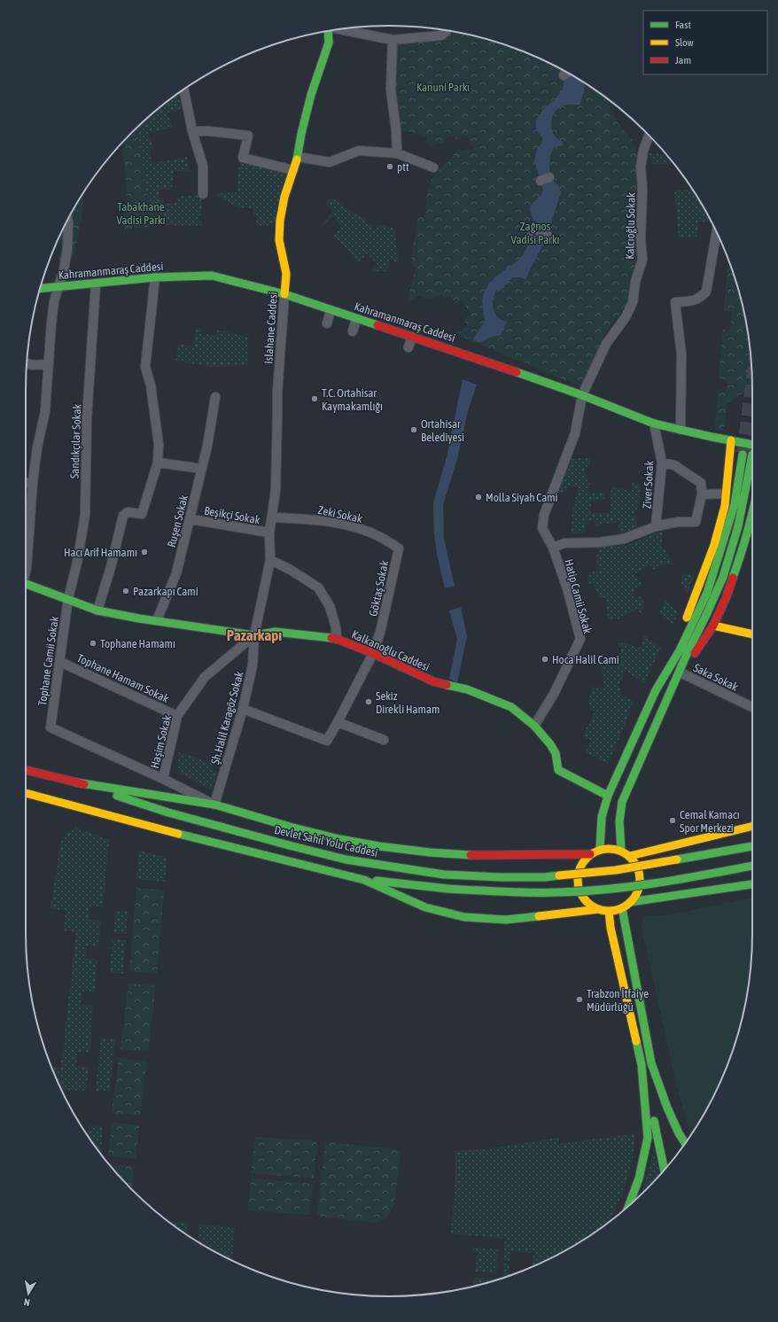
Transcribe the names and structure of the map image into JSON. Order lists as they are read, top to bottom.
{
  "streets": {
    "main road": [
      "Kahramanmaraş Caddesi",
      "Islahane Caddesi",
      "Kalkanoğlu Caddesi",
      "Devlet Sahil Yolu Caddesi"
    ],
    "street": [
      "Kalcıoğlu Sokak",
      "Sandıkçılar Sokak",
      "Ziver Sokak",
      "Zeki Sokak",
      "Beşikçi Sokak",
      "Ruşen Sokak",
      "Göktaş Sokak",
      "Hatip Camii Sokak",
      "Tophane Camii Sokak",
      "Saka Sokak",
      "Tophane Hamam Sokak",
      "Şh.Halil Karagöz Sokak",
      "Haşim Sokak"
    ]
  },
  "crossings": [
    ["Kalcıoğlu Sokak", "Kahramanmaraş Caddesi"],
    ["Kalcıoğlu Sokak", "Hatip Camii Sokak"],
    ["Kahramanmaraş Caddesi", "Islahane Caddesi"],
    ["Kahramanmaraş Caddesi", "Sandıkçılar Sokak"],
    ["Kahramanmaraş Caddesi", "Ziver Sokak"],
    ["Islahane Caddesi", "Zeki Sokak"],
    ["Islahane Caddesi", "Beşikçi Sokak"],
    ["Islahane Caddesi", "Kalkanoğlu Caddesi"],
    ["Islahane Caddesi", "Şh.Halil Karagöz Sokak"],
    ["Islahane Caddesi", "Haşim Sokak"],
    ["Sandıkçılar Sokak", "Kalkanoğlu Caddesi"],
    ["Sandıkçılar Sokak", "Tophane Camii Sokak"],
    ["Zeki Sokak", "Göktaş Sokak"],
    ["Beşikçi Sokak", "Ruşen Sokak"],
    ["Ruşen Sokak", "Kalkanoğlu Caddesi"],
    ["Göktaş Sokak", "Kalkanoğlu Caddesi"],
    ["Göktaş Sokak", "Şh.Halil Karagöz Sokak"],
    ["Hatip Camii Sokak", "Kalkanoğlu Caddesi"],
    ["Kalkanoğlu Caddesi", "Tophane Camii Sokak"],
    ["Kalkanoğlu Caddesi", "Şh.Halil Karagöz Sokak"],
    ["Kalkanoğlu Caddesi", "Haşim Sokak"],
    ["Tophane Camii Sokak", "Tophane Hamam Sokak"],
    ["Tophane Camii Sokak", "Haşim Sokak"],
    ["Tophane Hamam Sokak", "Haşim Sokak"],
    ["Şh.Halil Karagöz Sokak", "Haşim Sokak"],
    ["Şh.Halil Karagöz Sokak", "Devlet Sahil Yolu Caddesi"]
  ],
  "districts": ["Pazarkapı"],
  "parks": ["Kanuni Parkı", "Tabakhane Vadisi Parkı", "Zağnos Vadisi Parkı"],
  "places": [
    "ptt",
    "T.C. Ortahisar Kaymakamlığı",
    "Ortahisar Belediyesi",
    "Molla Siyah Cami",
    "Hacı Arif Hamamı",
    "Pazarkapı Cami",
    "Tophane Hamamı",
    "Hoca Halil Cami",
    "Sekiz Direkli Hamam",
    "Cemal Kamacı Spor Merkezi",
    "Trabzon İtfaiye Müdürlüğü"
  ],
  "legend": ["Fast", "Slow", "Jam"],
  "north": "bottom"
}
